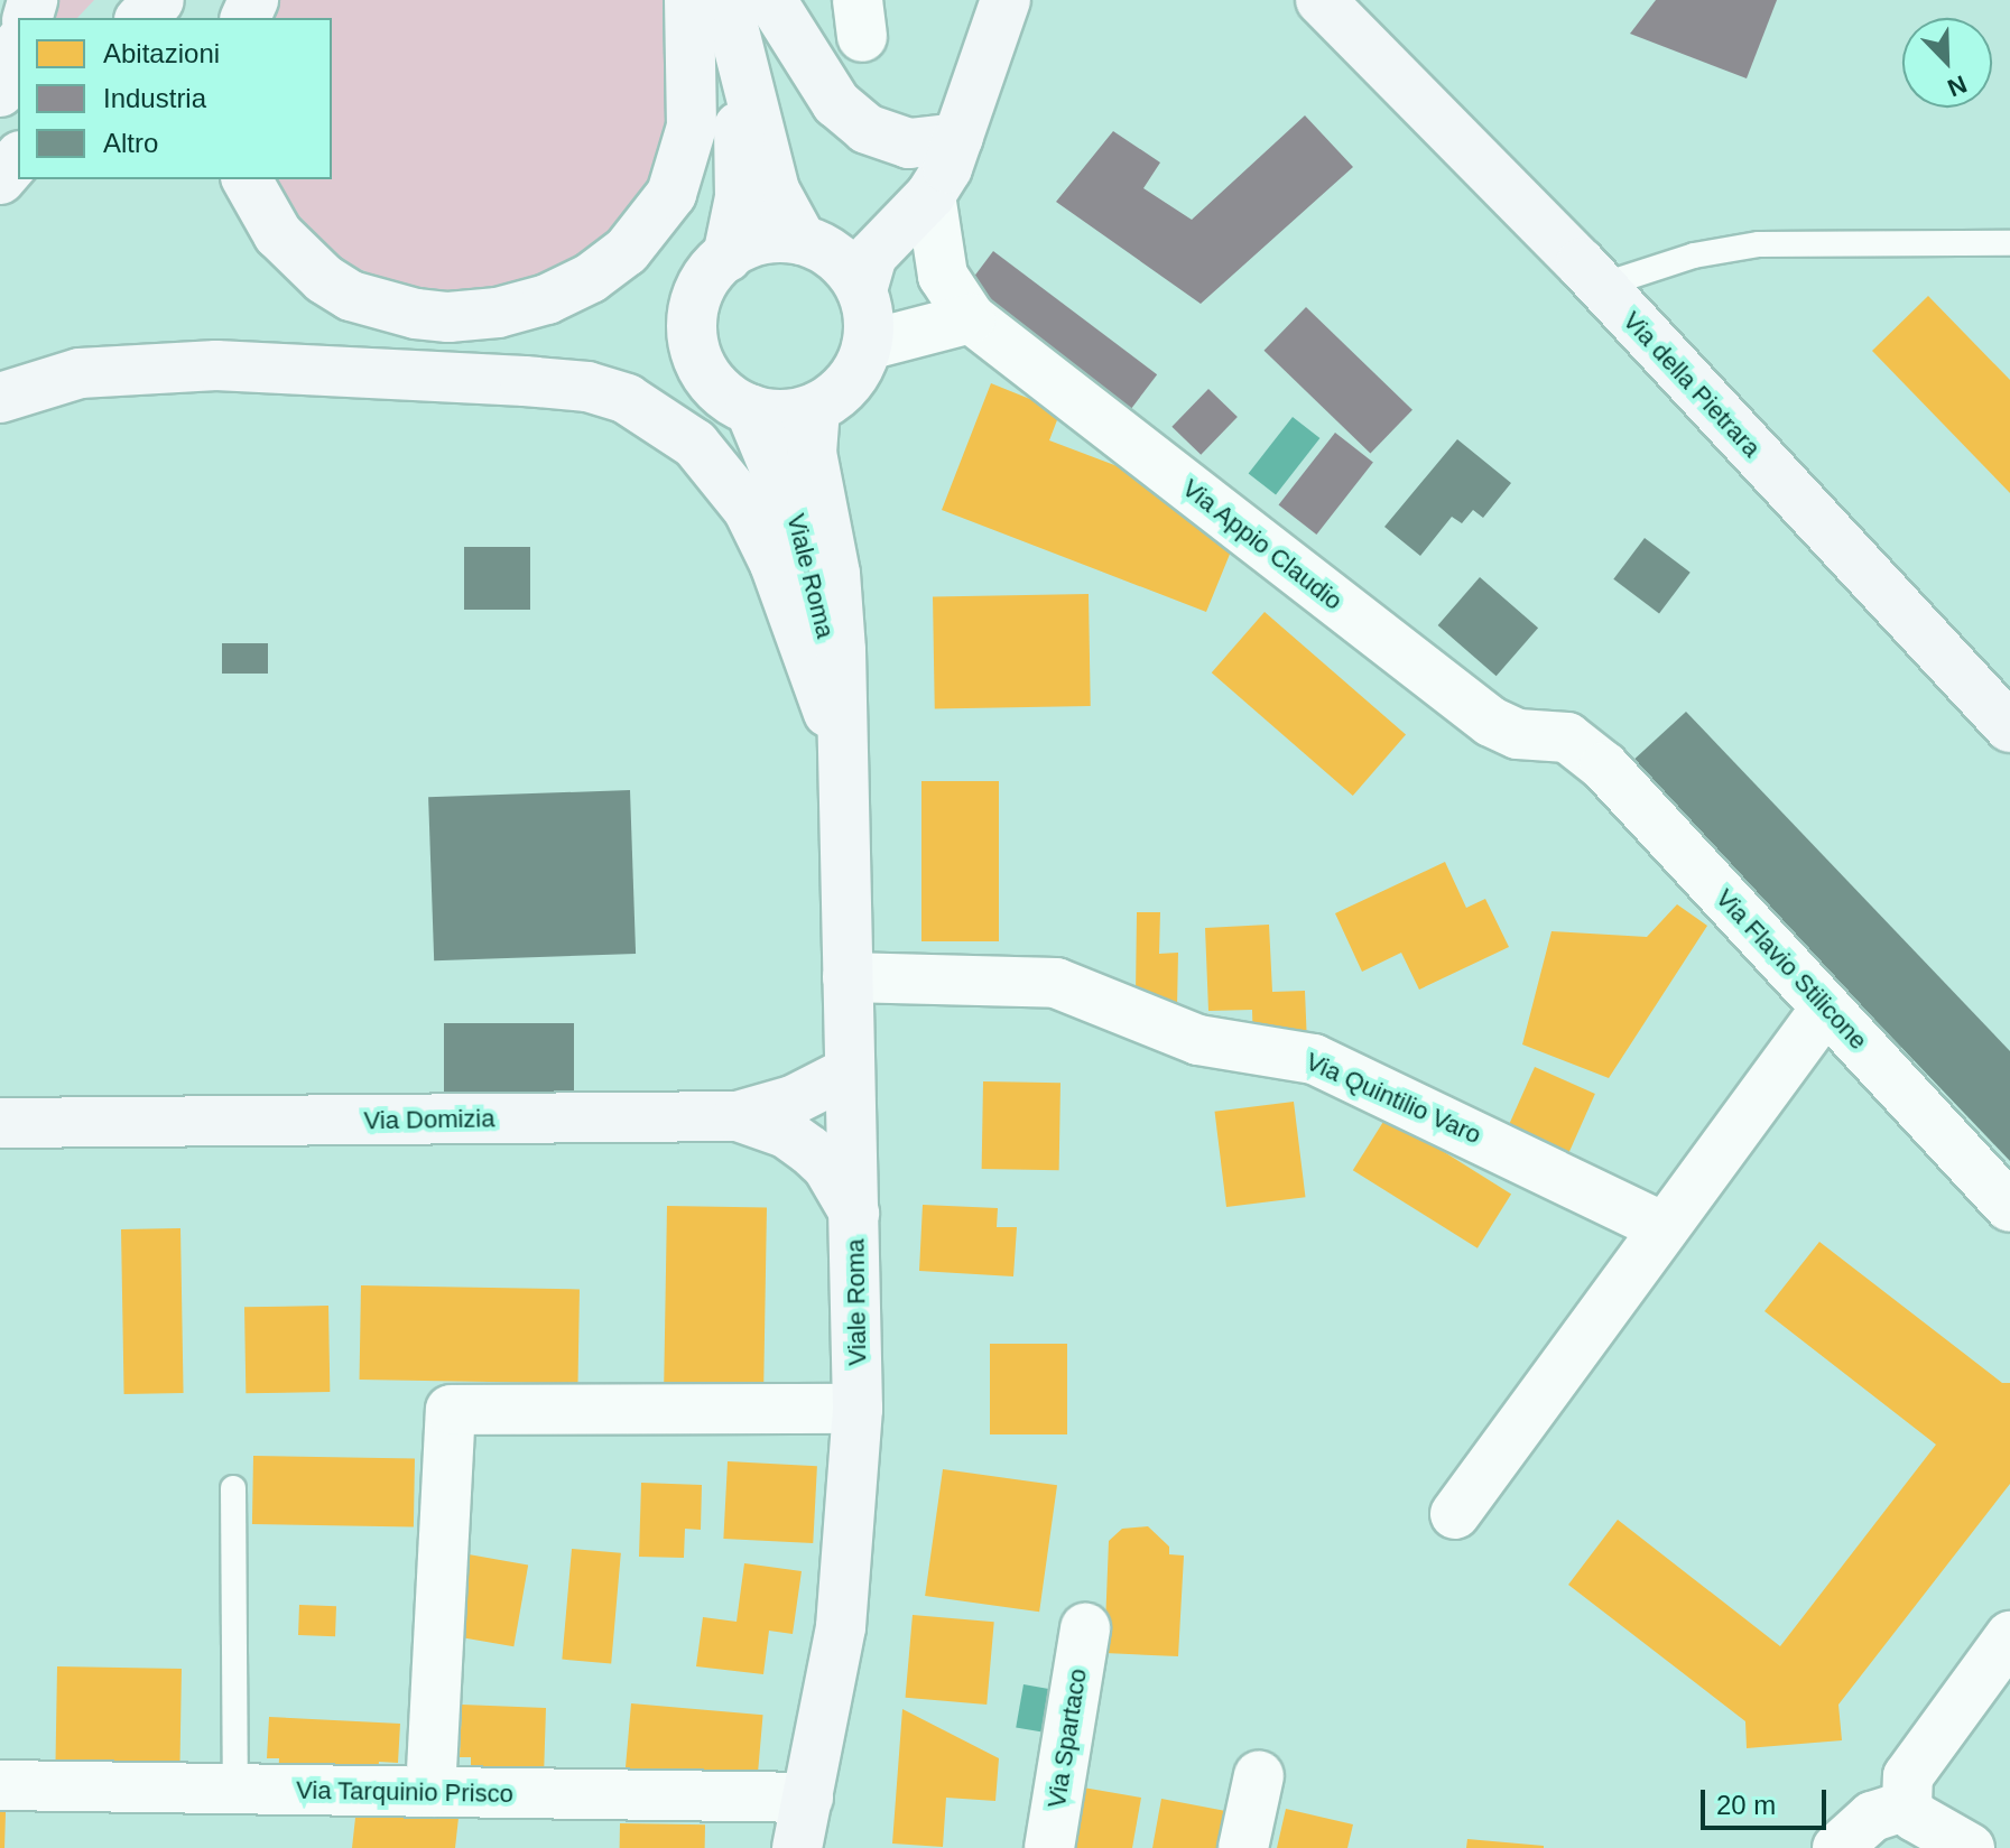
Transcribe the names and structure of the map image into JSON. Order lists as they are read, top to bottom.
{
  "streets": {
    "street": [
      "Via della Pietrara",
      "Via Appio Claudio",
      "Viale Roma",
      "Via Flavio Stilicone",
      "Via Quintilio Varo",
      "Via Domizia",
      "Via Spartaco",
      "Via Tarquinio Prisco"
    ]
  },
  "crossings": [
    ["Via Appio Claudio", "Via Flavio Stilicone"],
    ["Viale Roma", "Via Quintilio Varo"],
    ["Viale Roma", "Via Domizia"],
    ["Viale Roma", "Via Tarquinio Prisco"]
  ],
  "legend": ["Abitazioni", "Industria", "Altro"],
  "scale_bar": "20 m",
  "north": "bottom right"
}
